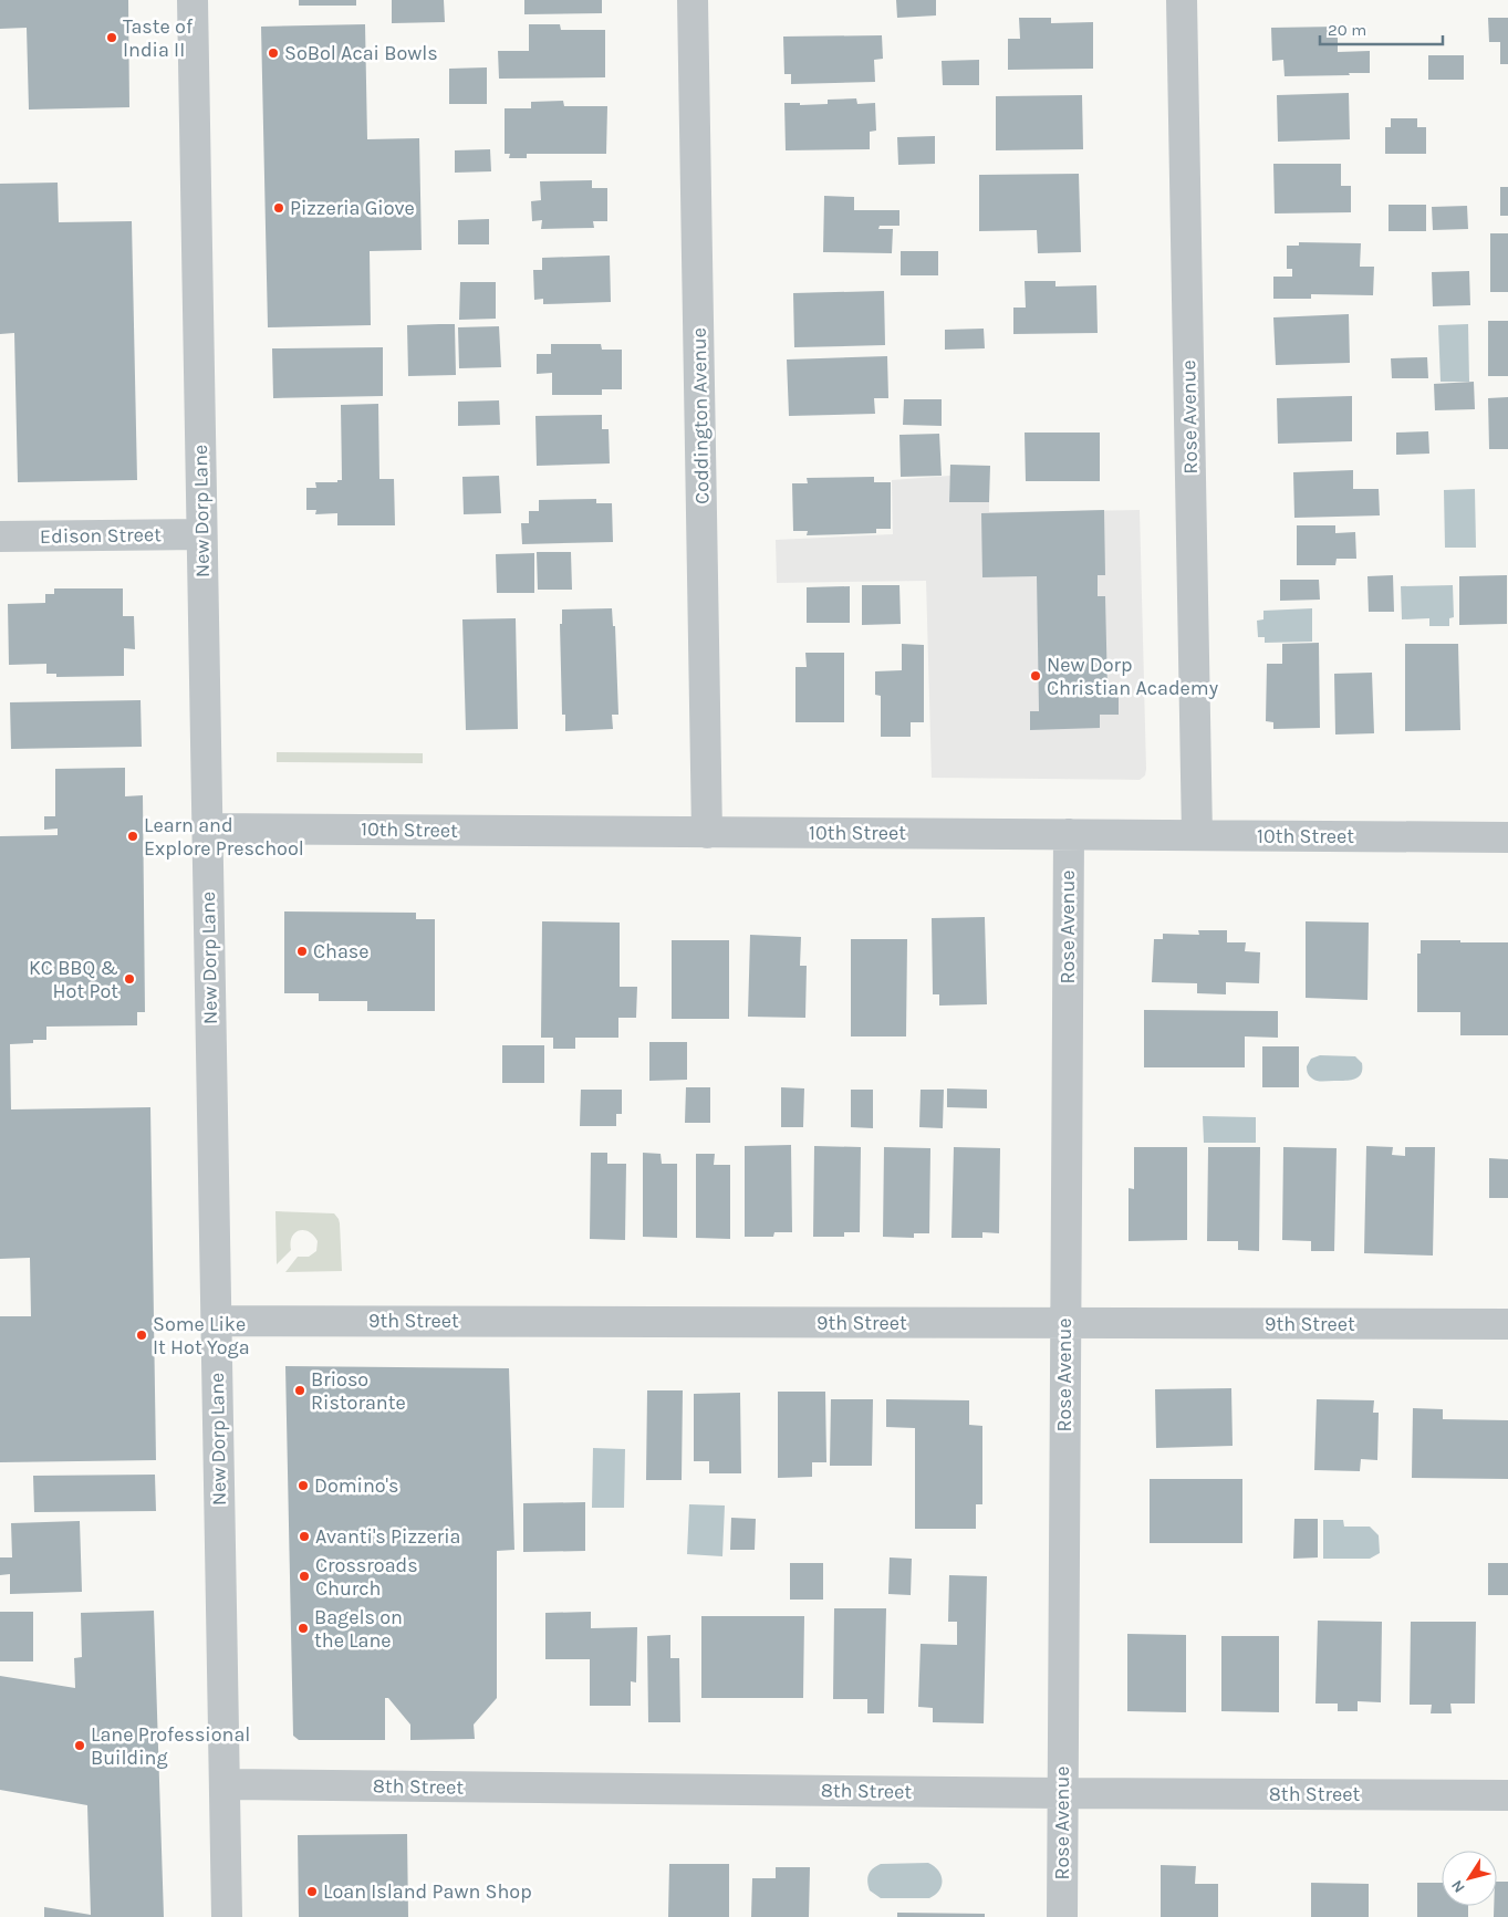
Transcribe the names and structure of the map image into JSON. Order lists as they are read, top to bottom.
{
  "streets": {
    "street": [
      "Coddington Avenue",
      "Rose Avenue",
      "New Dorp Lane",
      "Edison Street",
      "10th Street",
      "9th Street",
      "8th Street"
    ]
  },
  "crossings": [
    ["Coddington Avenue", "10th Street"],
    ["Rose Avenue", "10th Street"],
    ["Rose Avenue", "9th Street"],
    ["Rose Avenue", "8th Street"],
    ["New Dorp Lane", "Edison Street"],
    ["New Dorp Lane", "10th Street"],
    ["New Dorp Lane", "9th Street"],
    ["New Dorp Lane", "8th Street"]
  ],
  "places": [
    "Taste of India II",
    "SoBol Acai Bowls",
    "Pizzeria Giove",
    "New Dorp Christian Academy",
    "Learn and Explore Preschool",
    "Chase",
    "KC BBQ & Hot Pot",
    "Some Like It Hot Yoga",
    "Brioso Ristorante",
    "Domino's",
    "Avanti's Pizzeria",
    "Crossroads Church",
    "Bagels on the Lane",
    "Lane Professional Building",
    "Loan Island Pawn Shop"
  ],
  "scale_bar": "20 m",
  "north": "bottom left"
}
